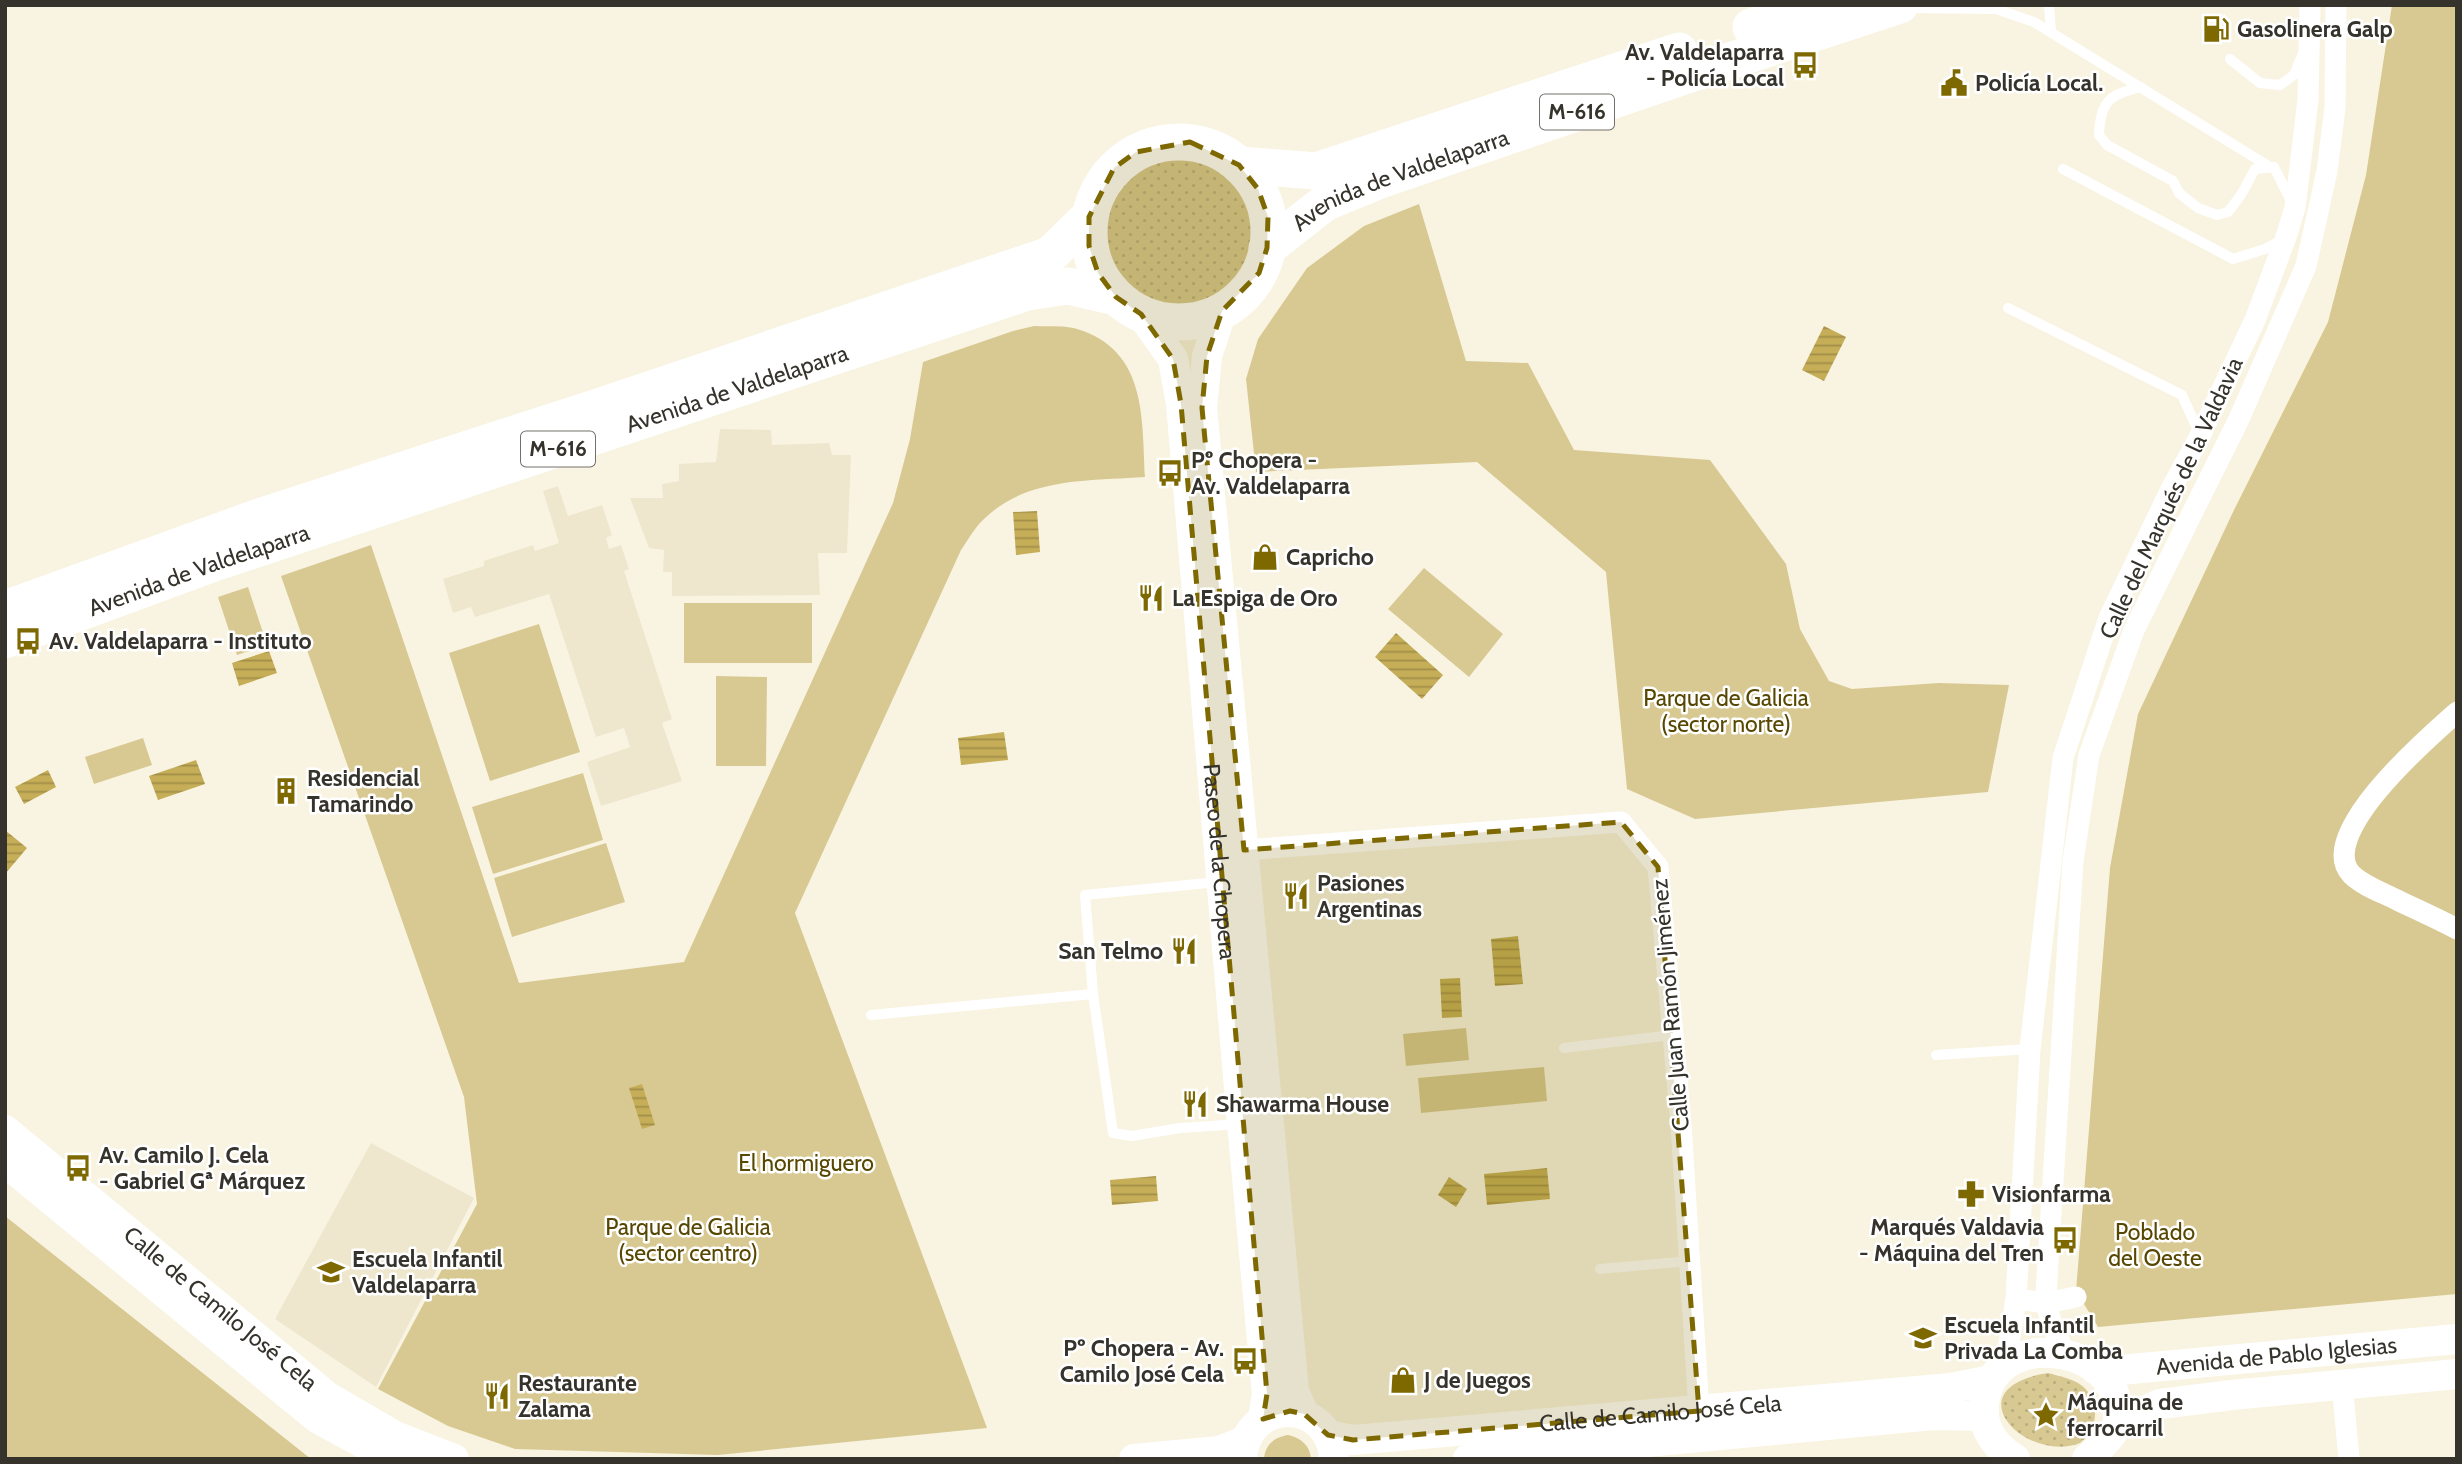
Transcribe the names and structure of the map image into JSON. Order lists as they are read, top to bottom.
{
  "streets": {
    "highway": ["M-616", "Avenida de Valdelaparra"],
    "street": [
      "Calle del Marqués de la Valdavia",
      "Paseo de la Chopera",
      "Calle Juan Ramón Jiménez",
      "Calle de Camilo José Cela",
      "Avenida de Pablo Iglesias"
    ]
  },
  "crossings": [
    ["M-616", "Avenida de Valdelaparra"],
    ["M-616", "Paseo de la Chopera"],
    ["Avenida de Valdelaparra", "Paseo de la Chopera"],
    ["Calle del Marqués de la Valdavia", "Calle de Camilo José Cela"],
    ["Paseo de la Chopera", "Calle Juan Ramón Jiménez"],
    ["Calle Juan Ramón Jiménez", "Calle de Camilo José Cela"]
  ],
  "parks": [
    "Parque de Galicia (sector norte)",
    "El hormiguero",
    "Parque de Galicia (sector centro)",
    "Poblado del Oeste"
  ],
  "places": {
    "fuel station": ["Gasolinera Galp"],
    "bus stop": [
      "Av. Valdelaparra - Policía Local",
      "Pº Chopera - Av. Valdelaparra",
      "Av. Valdelaparra - Instituto",
      "Av. Camilo J. Cela - Gabriel Gª Márquez",
      "Marqués Valdavia - Máquina del Tren",
      "Pº Chopera - Av. Camilo José Cela"
    ],
    "public building": ["Policía Local."],
    "shop": ["Capricho", "J de Juegos"],
    "restaurant": [
      "La Espiga de Oro",
      "Pasiones Argentinas",
      "San Telmo",
      "Shawarma House",
      "Restaurante Zalama"
    ],
    "building": ["Residencial Tamarindo"],
    "pharmacy": ["Visionfarma"],
    "school or university": ["Escuela Infantil Valdelaparra", "Escuela Infantil Privada La Comba"],
    "place": ["Máquina de ferrocarril"]
  }
}
